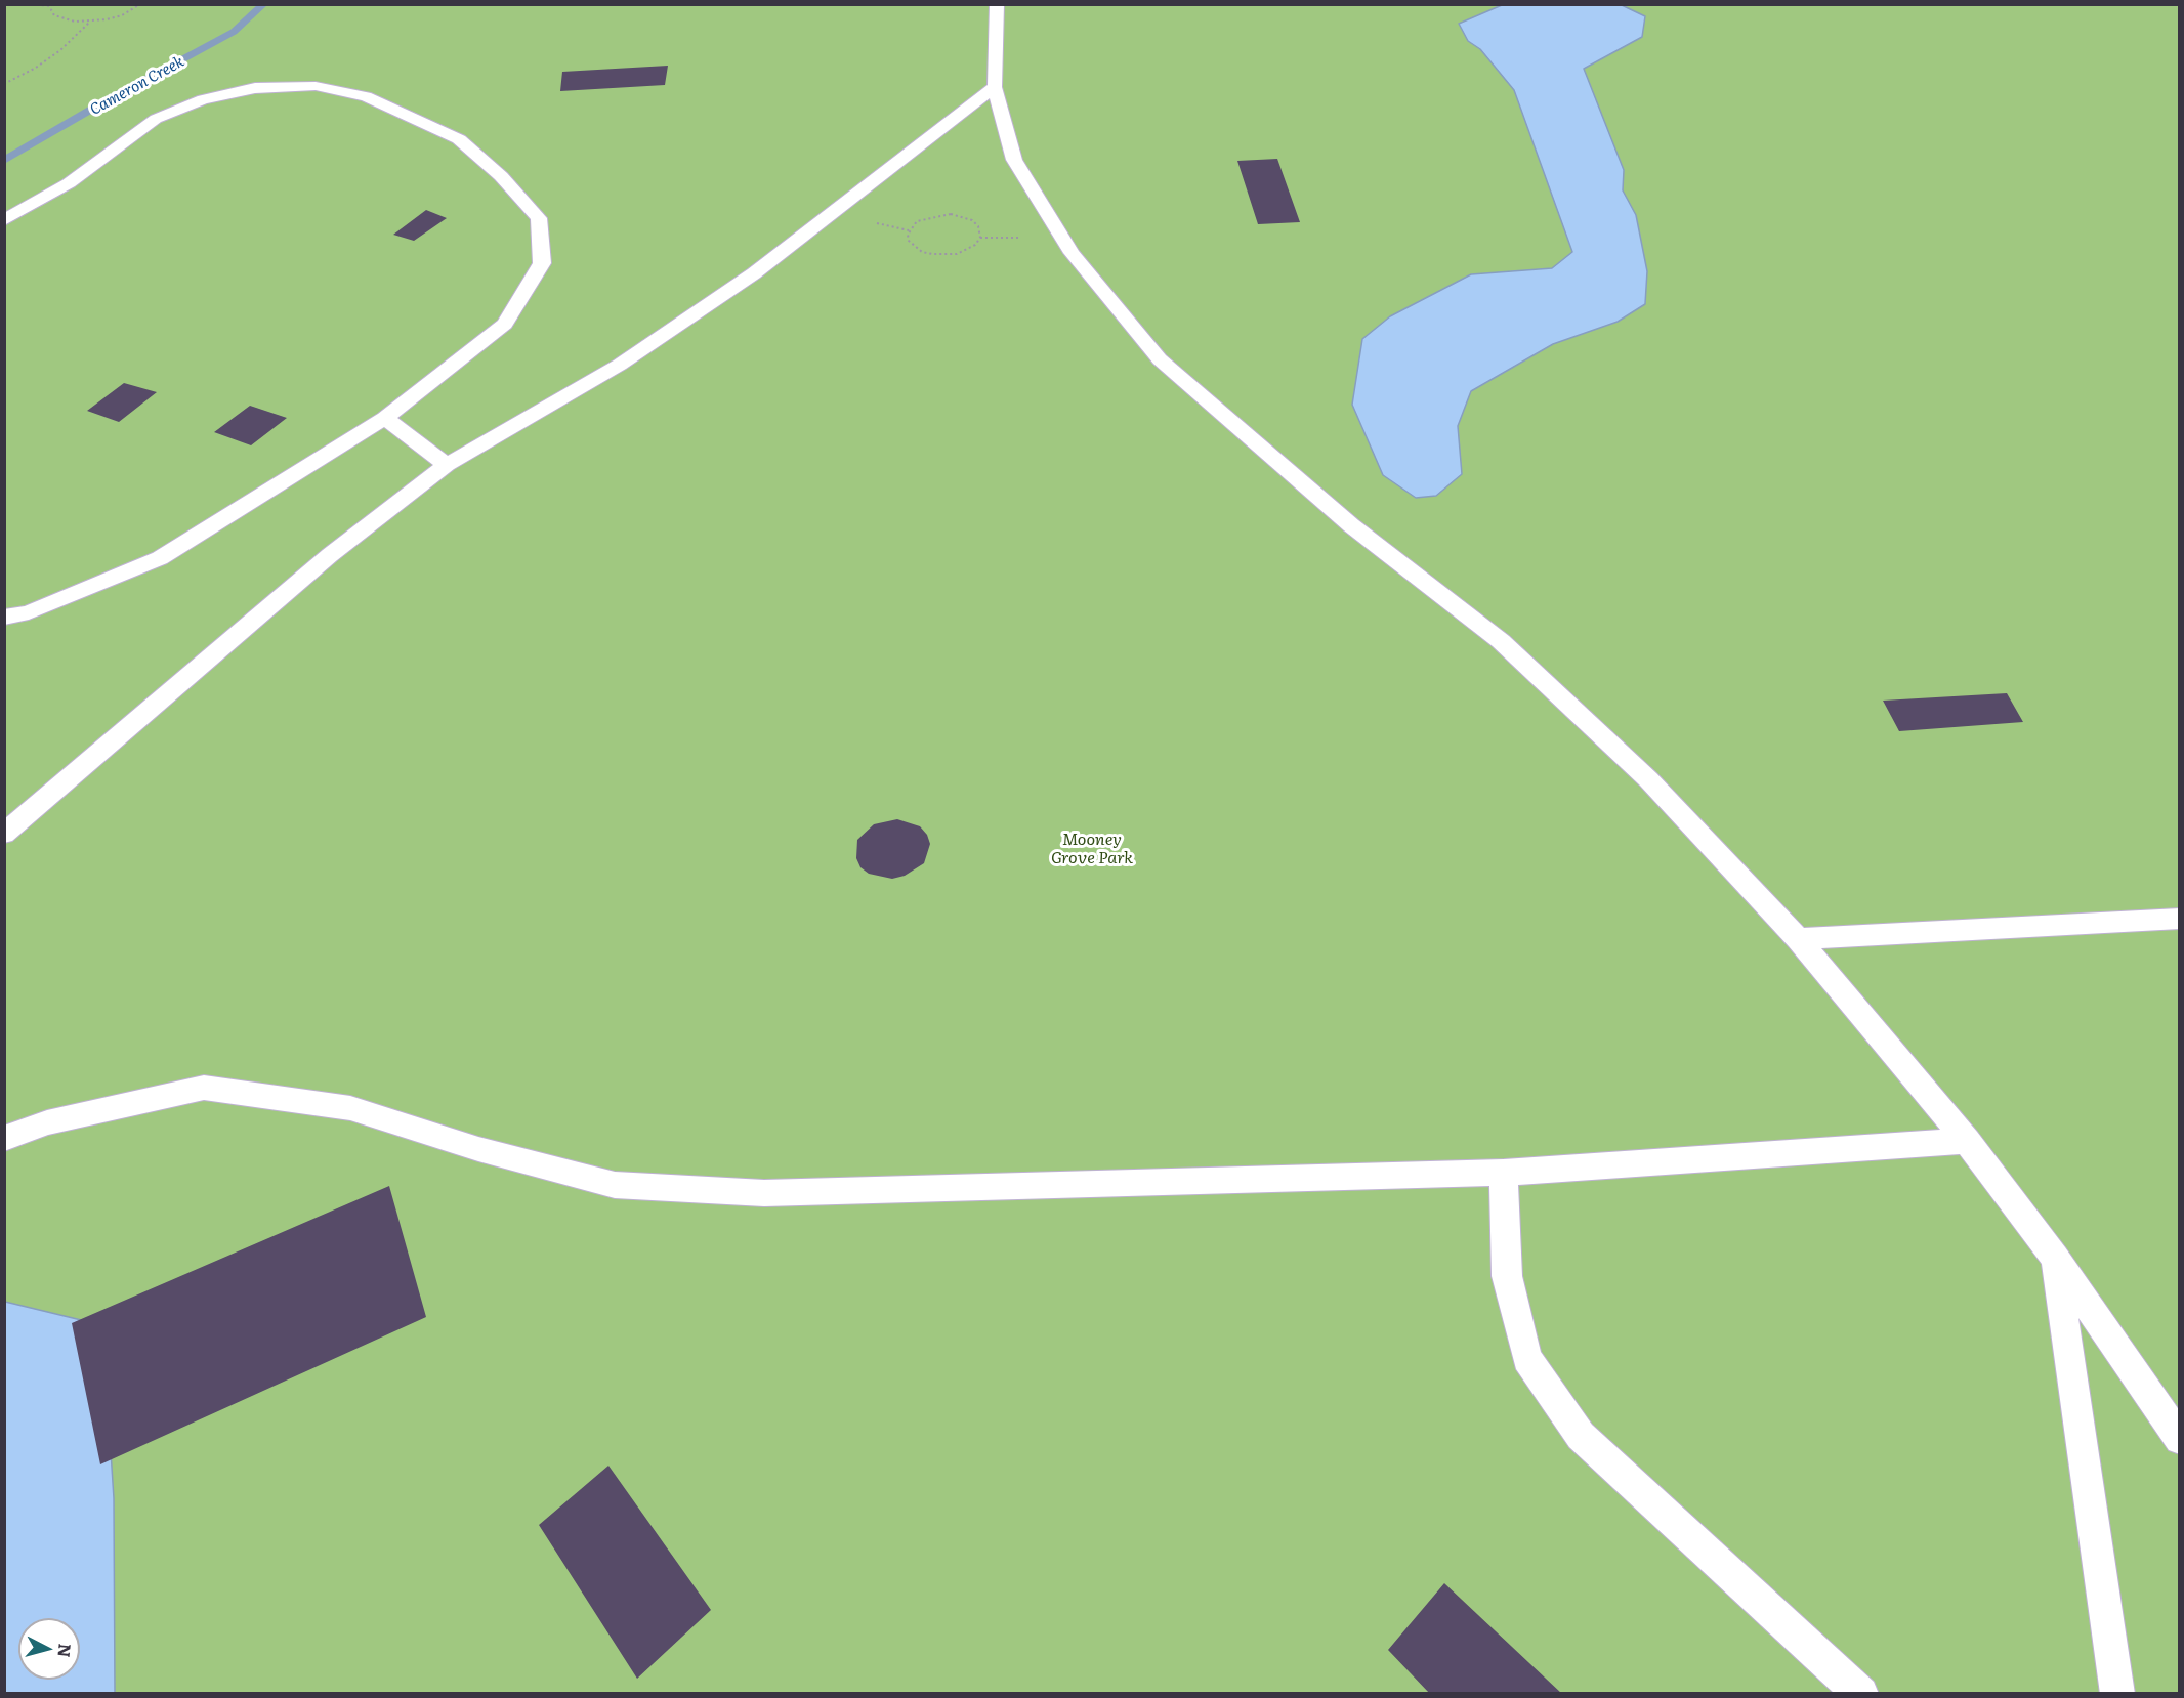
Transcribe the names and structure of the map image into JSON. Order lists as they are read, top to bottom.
{
  "water": ["Cameron Creek"],
  "parks": ["Mooney Grove Park"],
  "north": "right"
}
